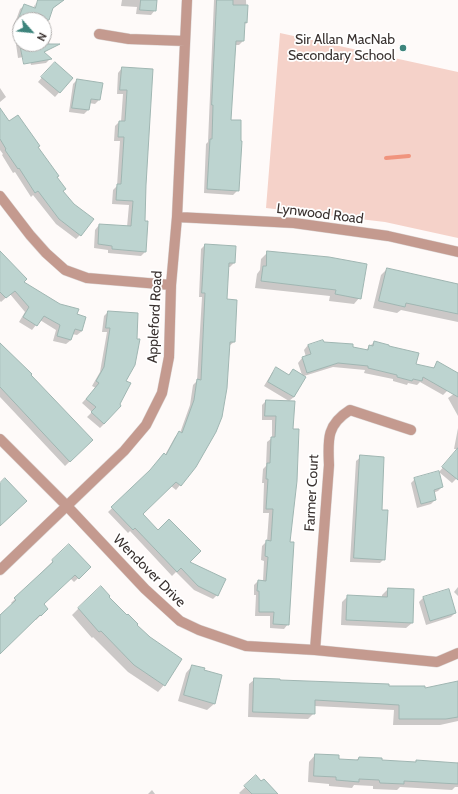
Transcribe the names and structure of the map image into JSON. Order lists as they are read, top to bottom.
{
  "streets": {
    "street": [
      "Lynwood Road",
      "Appleford Road",
      "Farmer Court",
      "Wendover Drive"
    ]
  },
  "crossings": [
    ["Lynwood Road", "Appleford Road"],
    ["Appleford Road", "Wendover Drive"],
    ["Farmer Court", "Wendover Drive"]
  ],
  "places": ["Sir Allan MacNab Secondary School"],
  "north": "bottom right"
}
